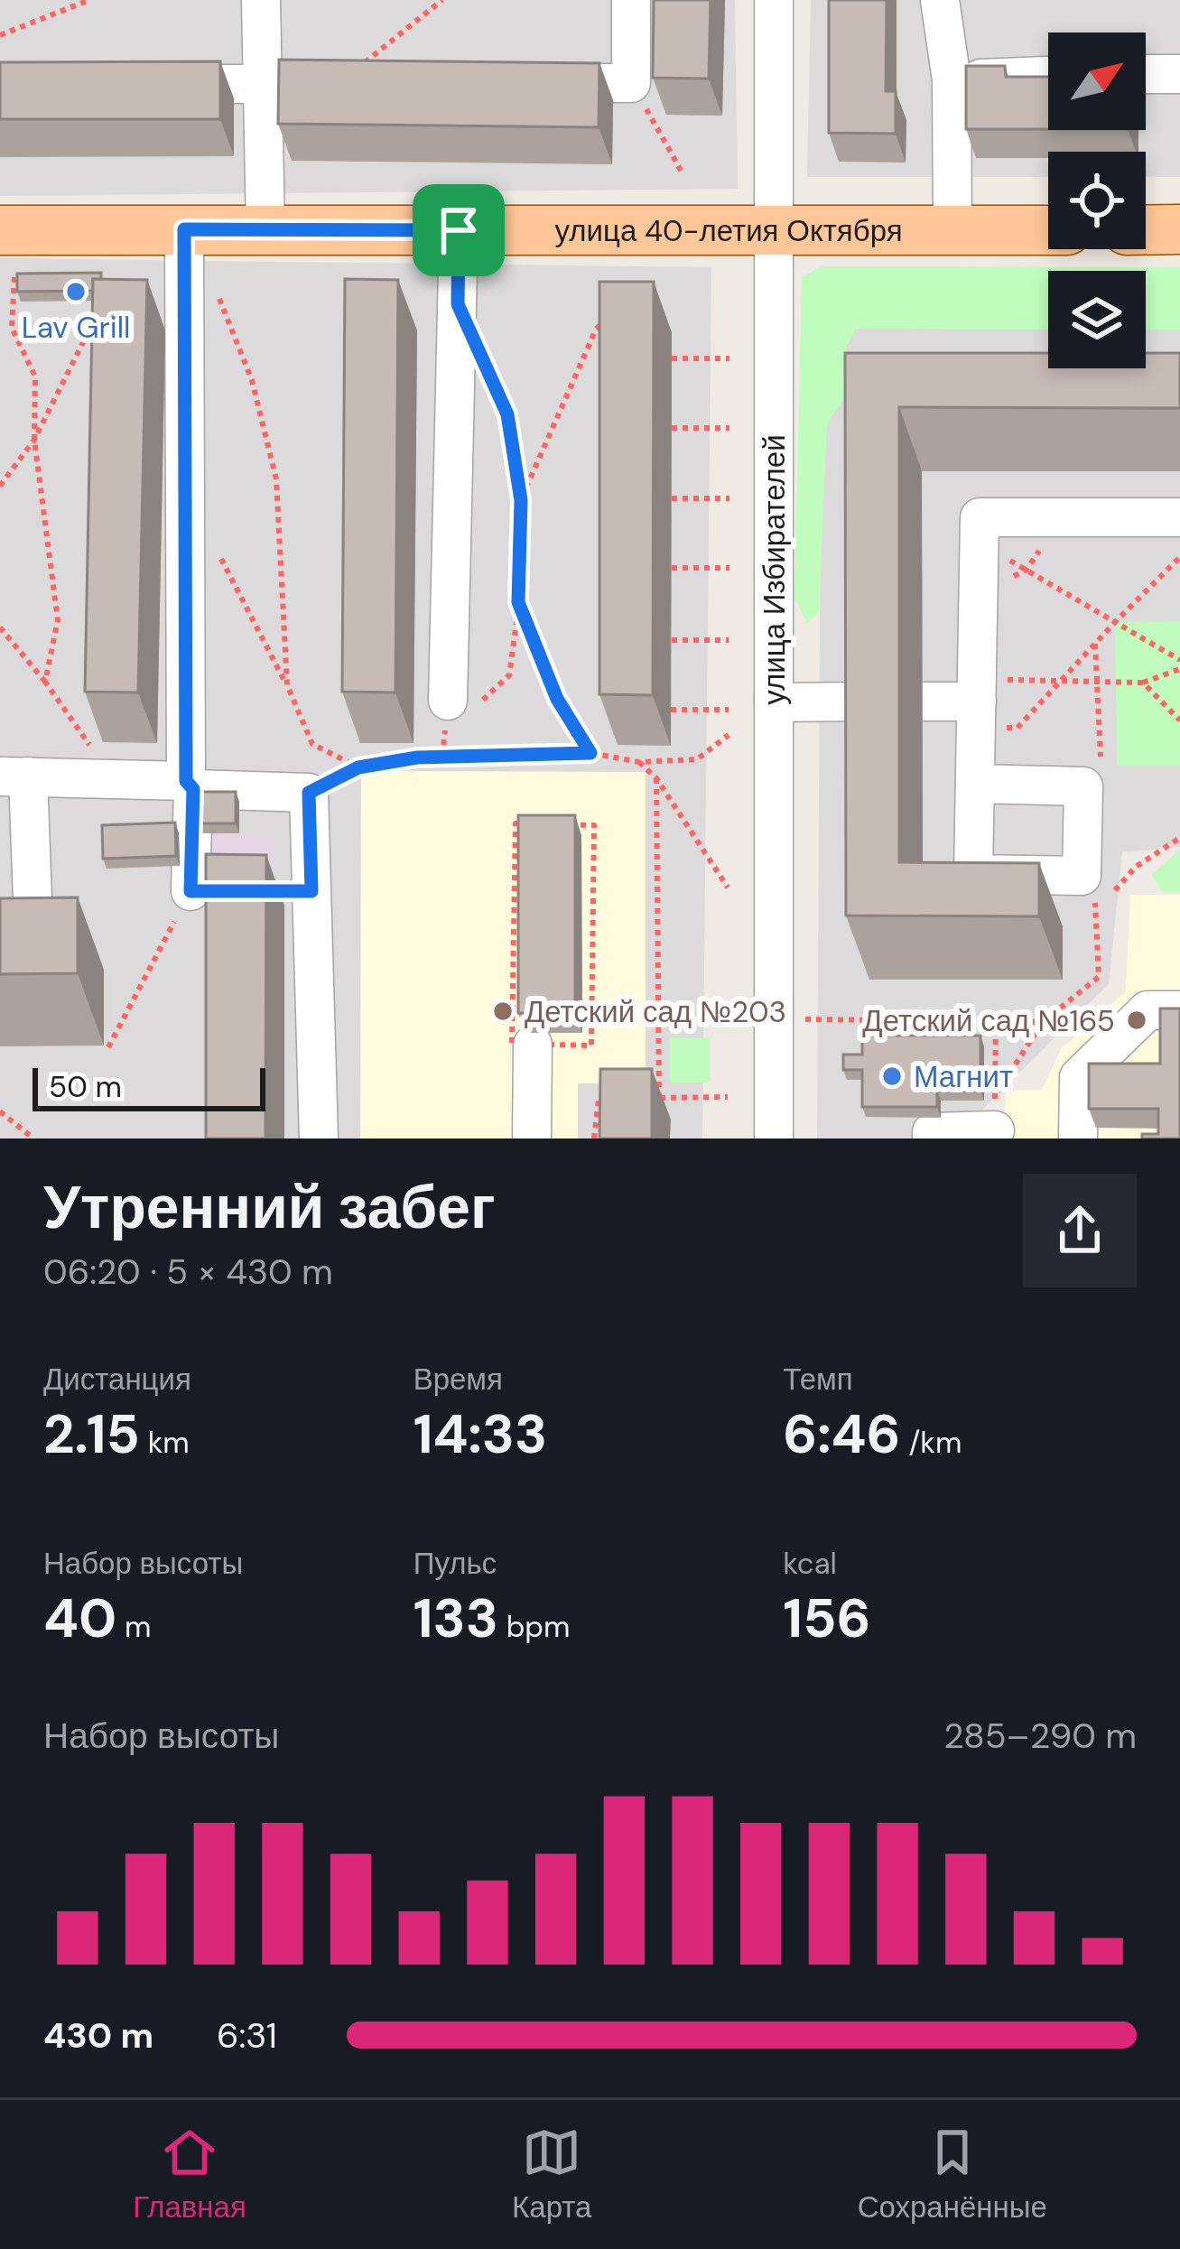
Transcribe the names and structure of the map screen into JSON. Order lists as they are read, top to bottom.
{
  "streets": {
    "main road": ["улица 40-летия Октября"],
    "street": ["улица Избирателей"]
  },
  "crossings": [
    ["улица 40-летия Октября", "улица Избирателей"]
  ],
  "places": [
    "Lav Grill",
    "Детский сад №203",
    "Детский сад №165",
    "Магнит"
  ],
  "scale_bar": "50 m",
  "north": "top right",
  "page": {
    "scale": "50 m",
    "heading": ["Утренний забег", "06:20 · 5 × 430 m"],
    "stats": [
      ["Дистанция", "2.15 km"],
      ["Время", "14:33"],
      ["Темп", "6:46 /km"],
      ["Набор высоты", "40 m"],
      ["Пульс", "133 bpm"],
      ["kcal", "156"]
    ],
    "chart": ["Набор высоты", "285–290 m"],
    "list": [
      {
        "name": "430 m",
        "note": "6:31"
      }
    ],
    "tabs": ["Главная", "Карта", "Сохранённые"]
  }
}
